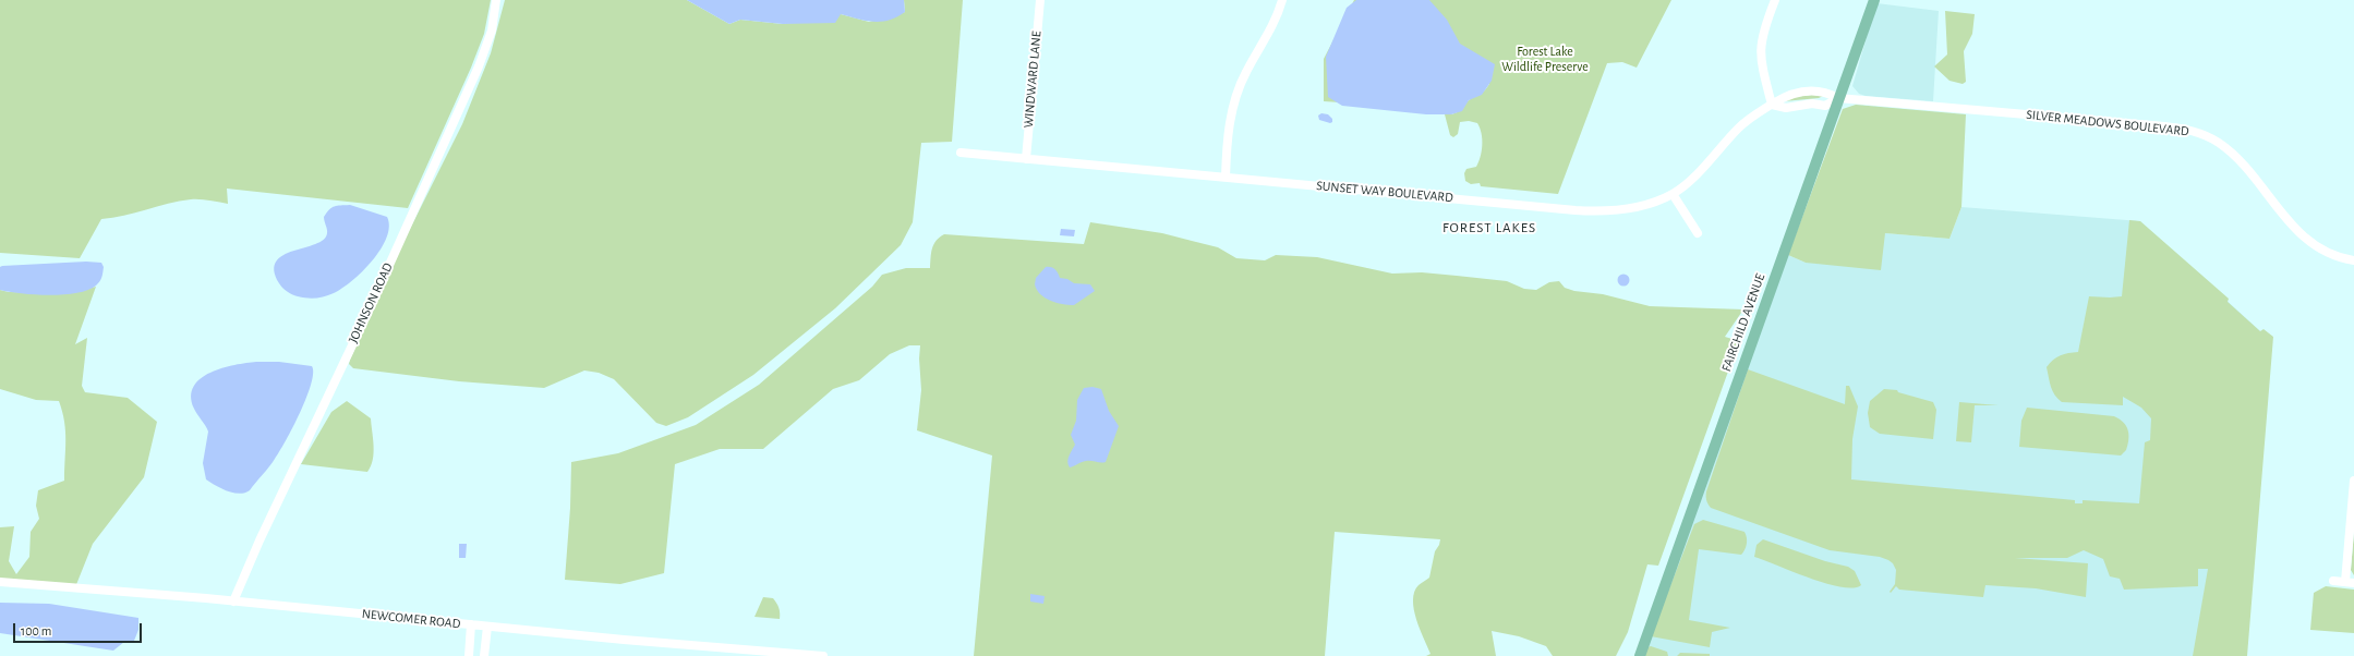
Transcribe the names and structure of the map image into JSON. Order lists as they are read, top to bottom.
{
  "streets": {
    "main road": ["FAIRCHILD AVENUE"],
    "street": [
      "WINDWARD LANE",
      "SILVER MEADOWS BOULEVARD",
      "SUNSET WAY BOULEVARD",
      "JOHNSON ROAD",
      "NEWCOMER ROAD"
    ]
  },
  "crossings": [
    ["WINDWARD LANE", "SUNSET WAY BOULEVARD"],
    ["SILVER MEADOWS BOULEVARD", "SUNSET WAY BOULEVARD"],
    ["SILVER MEADOWS BOULEVARD", "FAIRCHILD AVENUE"],
    ["SUNSET WAY BOULEVARD", "FAIRCHILD AVENUE"],
    ["JOHNSON ROAD", "NEWCOMER ROAD"]
  ],
  "districts": ["FOREST LAKES"],
  "parks": ["Forest Lake Wildlife Preserve"],
  "scale_bar": "100 m"
}
